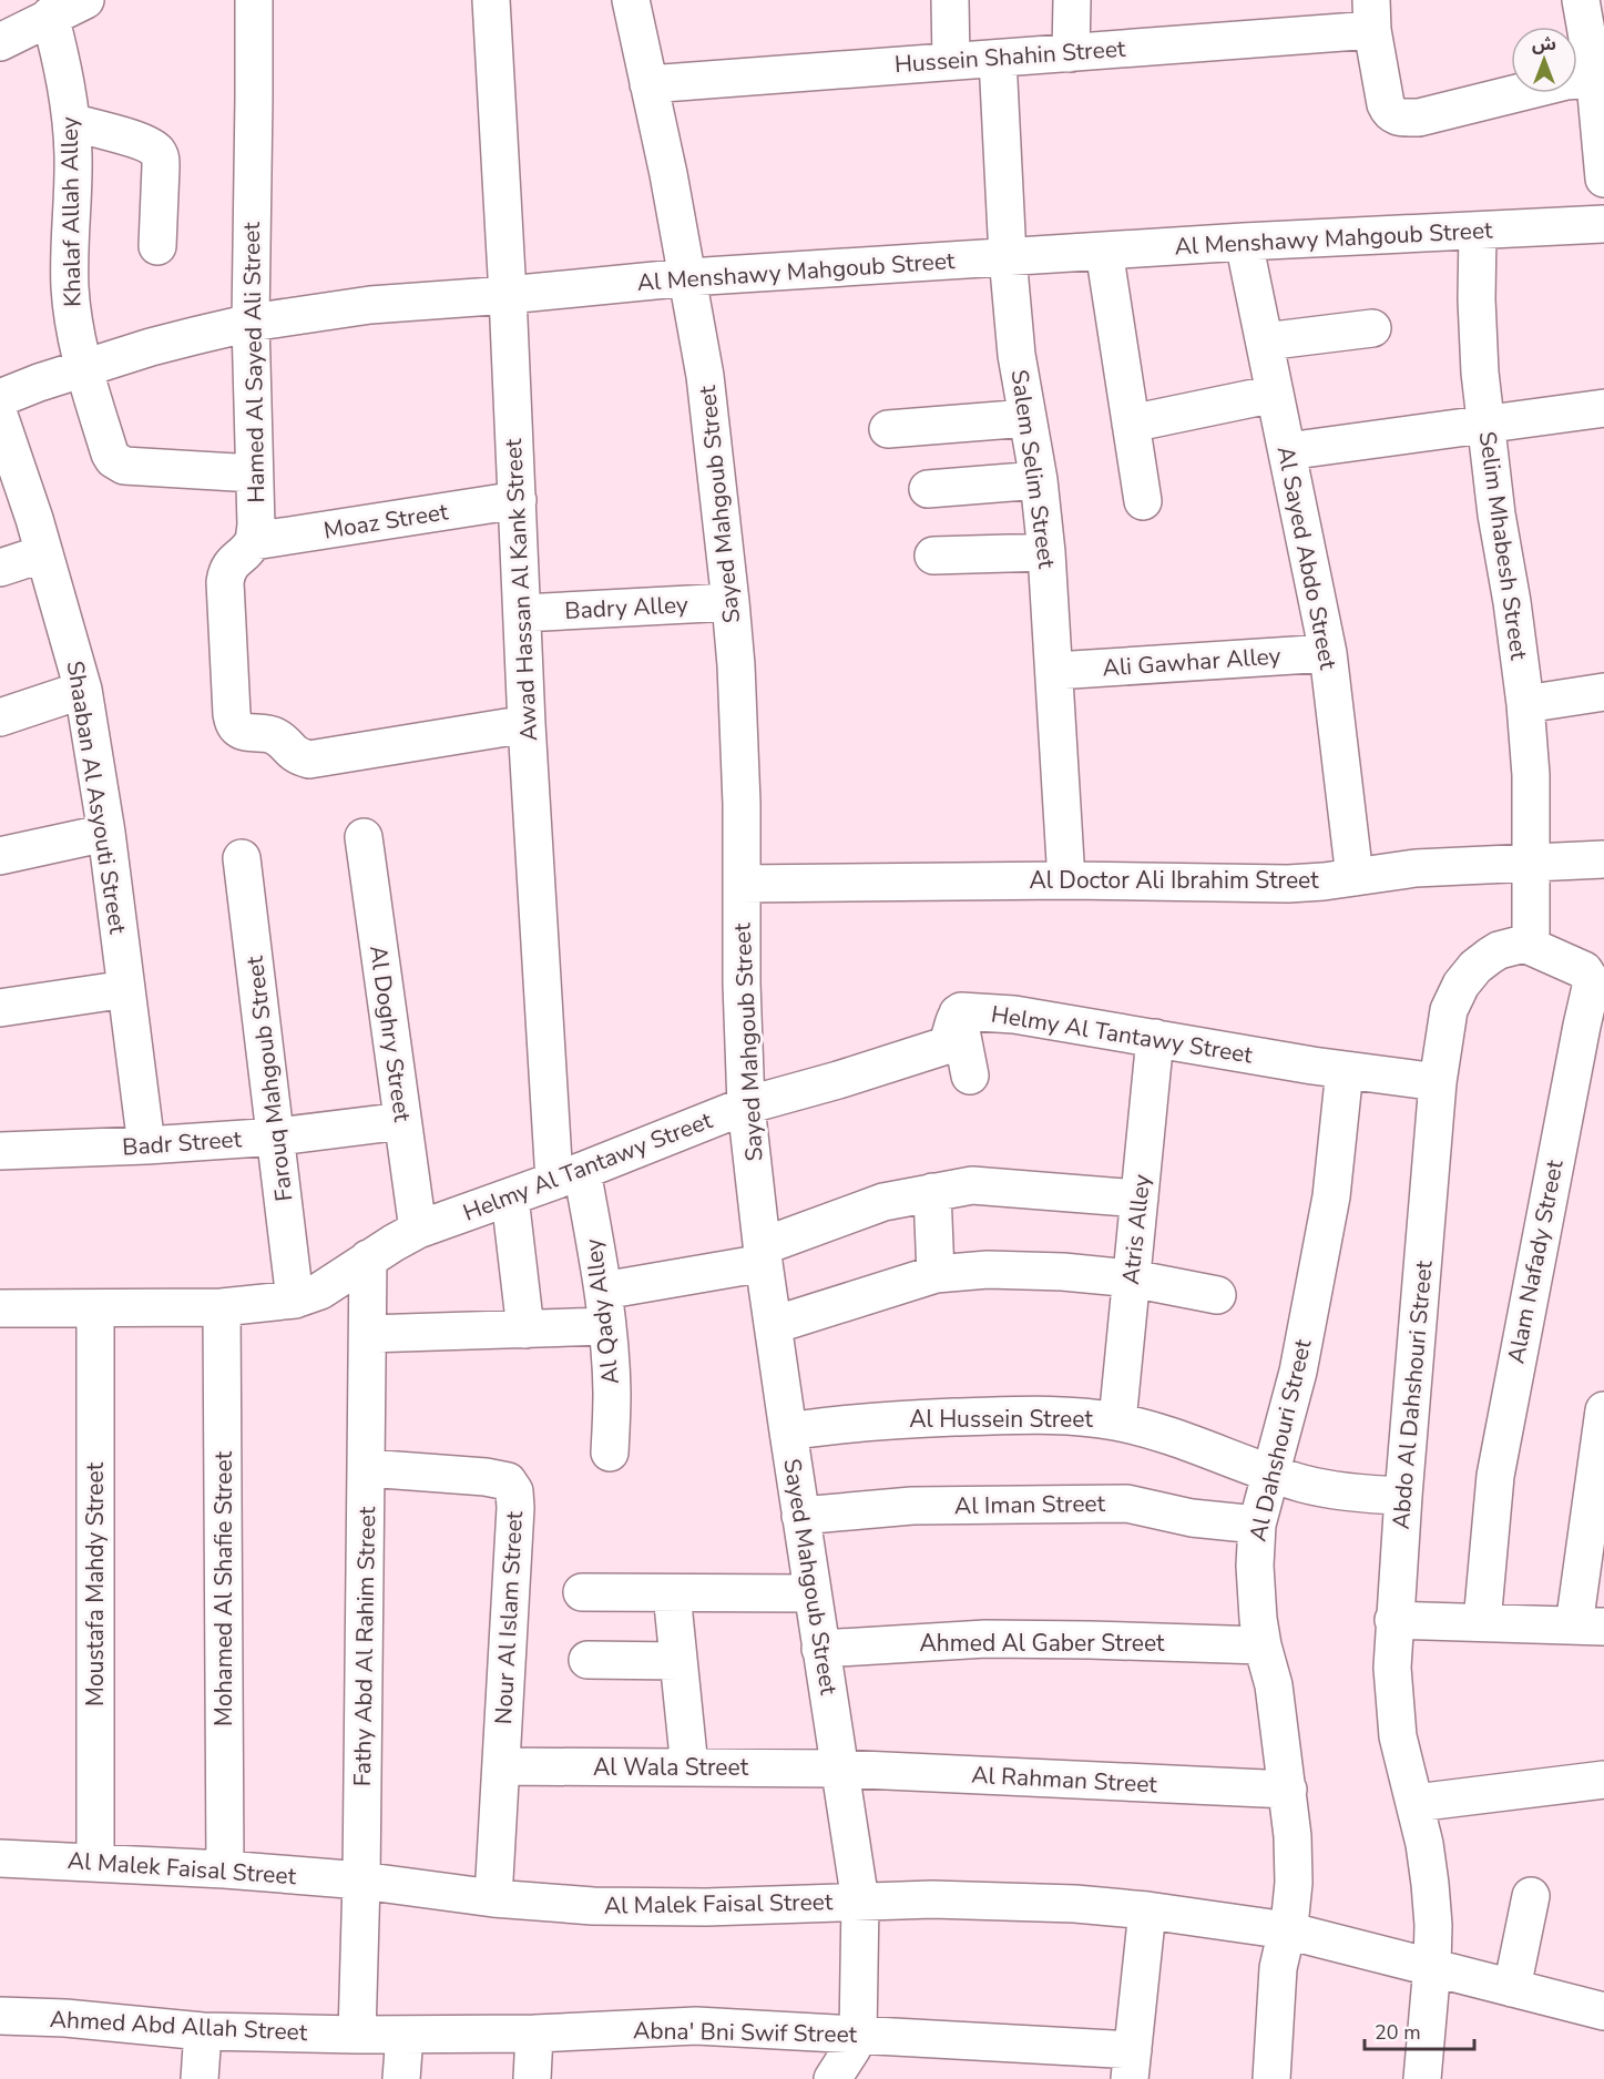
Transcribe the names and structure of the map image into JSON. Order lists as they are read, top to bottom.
{
  "streets": {
    "street": [
      "Hussein Shahin Street",
      "Khalaf Allah Alley",
      "Al Menshawy Mahgoub Street",
      "Hamed Al Sayed Ali Street",
      "Salem Selim Street",
      "Sayed Mahgoub Street",
      "Moaz Street",
      "Selim Mhabesh Street",
      "Al Sayed Abdo Street",
      "Awad Hassan Al Kank Street",
      "Badry Alley",
      "Ali Gawhar Alley",
      "Shaaban Al Asyouti Street",
      "Al Doctor Ali Ibrahim Street",
      "Al Doghry Street",
      "Helmy Al Tantawy Street",
      "Farouq Mahgoub Street",
      "Badr Street",
      "Atris Alley",
      "Alam Nafady Street",
      "Al Qady Alley",
      "Abdo Al Dahshouri Street",
      "Al Hussein Street",
      "Al Dahshouri Street",
      "Al Iman Street",
      "Moustafa Mahdy Street",
      "Mohamed Al Shafie Street",
      "Nour Al Islam Street",
      "Ahmed Al Gaber Street",
      "Fathy Abd Al Rahim Street",
      "Al Wala Street",
      "Al Rahman Street",
      "Al Malek Faisal Street",
      "Ahmed Abd Allah Street",
      "Abna' Bni Swif Street"
    ]
  },
  "crossings": [
    ["Hussein Shahin Street", "Salem Selim Street"],
    ["Hussein Shahin Street", "Sayed Mahgoub Street"],
    ["Khalaf Allah Alley", "Al Menshawy Mahgoub Street"],
    ["Khalaf Allah Alley", "Hamed Al Sayed Ali Street"],
    ["Al Menshawy Mahgoub Street", "Hamed Al Sayed Ali Street"],
    ["Al Menshawy Mahgoub Street", "Salem Selim Street"],
    ["Al Menshawy Mahgoub Street", "Sayed Mahgoub Street"],
    ["Al Menshawy Mahgoub Street", "Selim Mhabesh Street"],
    ["Al Menshawy Mahgoub Street", "Al Sayed Abdo Street"],
    ["Al Menshawy Mahgoub Street", "Awad Hassan Al Kank Street"],
    ["Hamed Al Sayed Ali Street", "Moaz Street"],
    ["Salem Selim Street", "Ali Gawhar Alley"],
    ["Salem Selim Street", "Al Doctor Ali Ibrahim Street"],
    ["Sayed Mahgoub Street", "Badry Alley"],
    ["Sayed Mahgoub Street", "Al Doctor Ali Ibrahim Street"],
    ["Sayed Mahgoub Street", "Helmy Al Tantawy Street"],
    ["Sayed Mahgoub Street", "Al Hussein Street"],
    ["Sayed Mahgoub Street", "Al Iman Street"],
    ["Sayed Mahgoub Street", "Ahmed Al Gaber Street"],
    ["Sayed Mahgoub Street", "Al Wala Street"],
    ["Sayed Mahgoub Street", "Al Rahman Street"],
    ["Sayed Mahgoub Street", "Al Malek Faisal Street"],
    ["Sayed Mahgoub Street", "Abna' Bni Swif Street"],
    ["Moaz Street", "Awad Hassan Al Kank Street"],
    ["Selim Mhabesh Street", "Al Doctor Ali Ibrahim Street"],
    ["Al Sayed Abdo Street", "Ali Gawhar Alley"],
    ["Al Sayed Abdo Street", "Al Doctor Ali Ibrahim Street"],
    ["Awad Hassan Al Kank Street", "Badry Alley"],
    ["Awad Hassan Al Kank Street", "Helmy Al Tantawy Street"],
    ["Awad Hassan Al Kank Street", "Al Qady Alley"],
    ["Shaaban Al Asyouti Street", "Badr Street"],
    ["Al Doghry Street", "Helmy Al Tantawy Street"],
    ["Al Doghry Street", "Badr Street"],
    ["Helmy Al Tantawy Street", "Farouq Mahgoub Street"],
    ["Helmy Al Tantawy Street", "Atris Alley"],
    ["Helmy Al Tantawy Street", "Al Qady Alley"],
    ["Helmy Al Tantawy Street", "Abdo Al Dahshouri Street"],
    ["Helmy Al Tantawy Street", "Al Dahshouri Street"],
    ["Helmy Al Tantawy Street", "Moustafa Mahdy Street"],
    ["Helmy Al Tantawy Street", "Mohamed Al Shafie Street"],
    ["Helmy Al Tantawy Street", "Fathy Abd Al Rahim Street"],
    ["Farouq Mahgoub Street", "Badr Street"],
    ["Atris Alley", "Al Hussein Street"],
    ["Alam Nafady Street", "Abdo Al Dahshouri Street"],
    ["Abdo Al Dahshouri Street", "Al Hussein Street"],
    ["Abdo Al Dahshouri Street", "Al Malek Faisal Street"],
    ["Al Hussein Street", "Al Dahshouri Street"],
    ["Al Dahshouri Street", "Al Iman Street"],
    ["Al Dahshouri Street", "Ahmed Al Gaber Street"],
    ["Al Dahshouri Street", "Al Rahman Street"],
    ["Al Dahshouri Street", "Al Malek Faisal Street"],
    ["Moustafa Mahdy Street", "Al Malek Faisal Street"],
    ["Mohamed Al Shafie Street", "Al Malek Faisal Street"],
    ["Nour Al Islam Street", "Fathy Abd Al Rahim Street"],
    ["Nour Al Islam Street", "Al Wala Street"],
    ["Nour Al Islam Street", "Al Malek Faisal Street"],
    ["Fathy Abd Al Rahim Street", "Al Malek Faisal Street"],
    ["Fathy Abd Al Rahim Street", "Ahmed Abd Allah Street"],
    ["Fathy Abd Al Rahim Street", "Abna' Bni Swif Street"],
    ["Al Wala Street", "Al Rahman Street"],
    ["Ahmed Abd Allah Street", "Abna' Bni Swif Street"]
  ],
  "scale_bar": "20 m",
  "north": "top"
}
